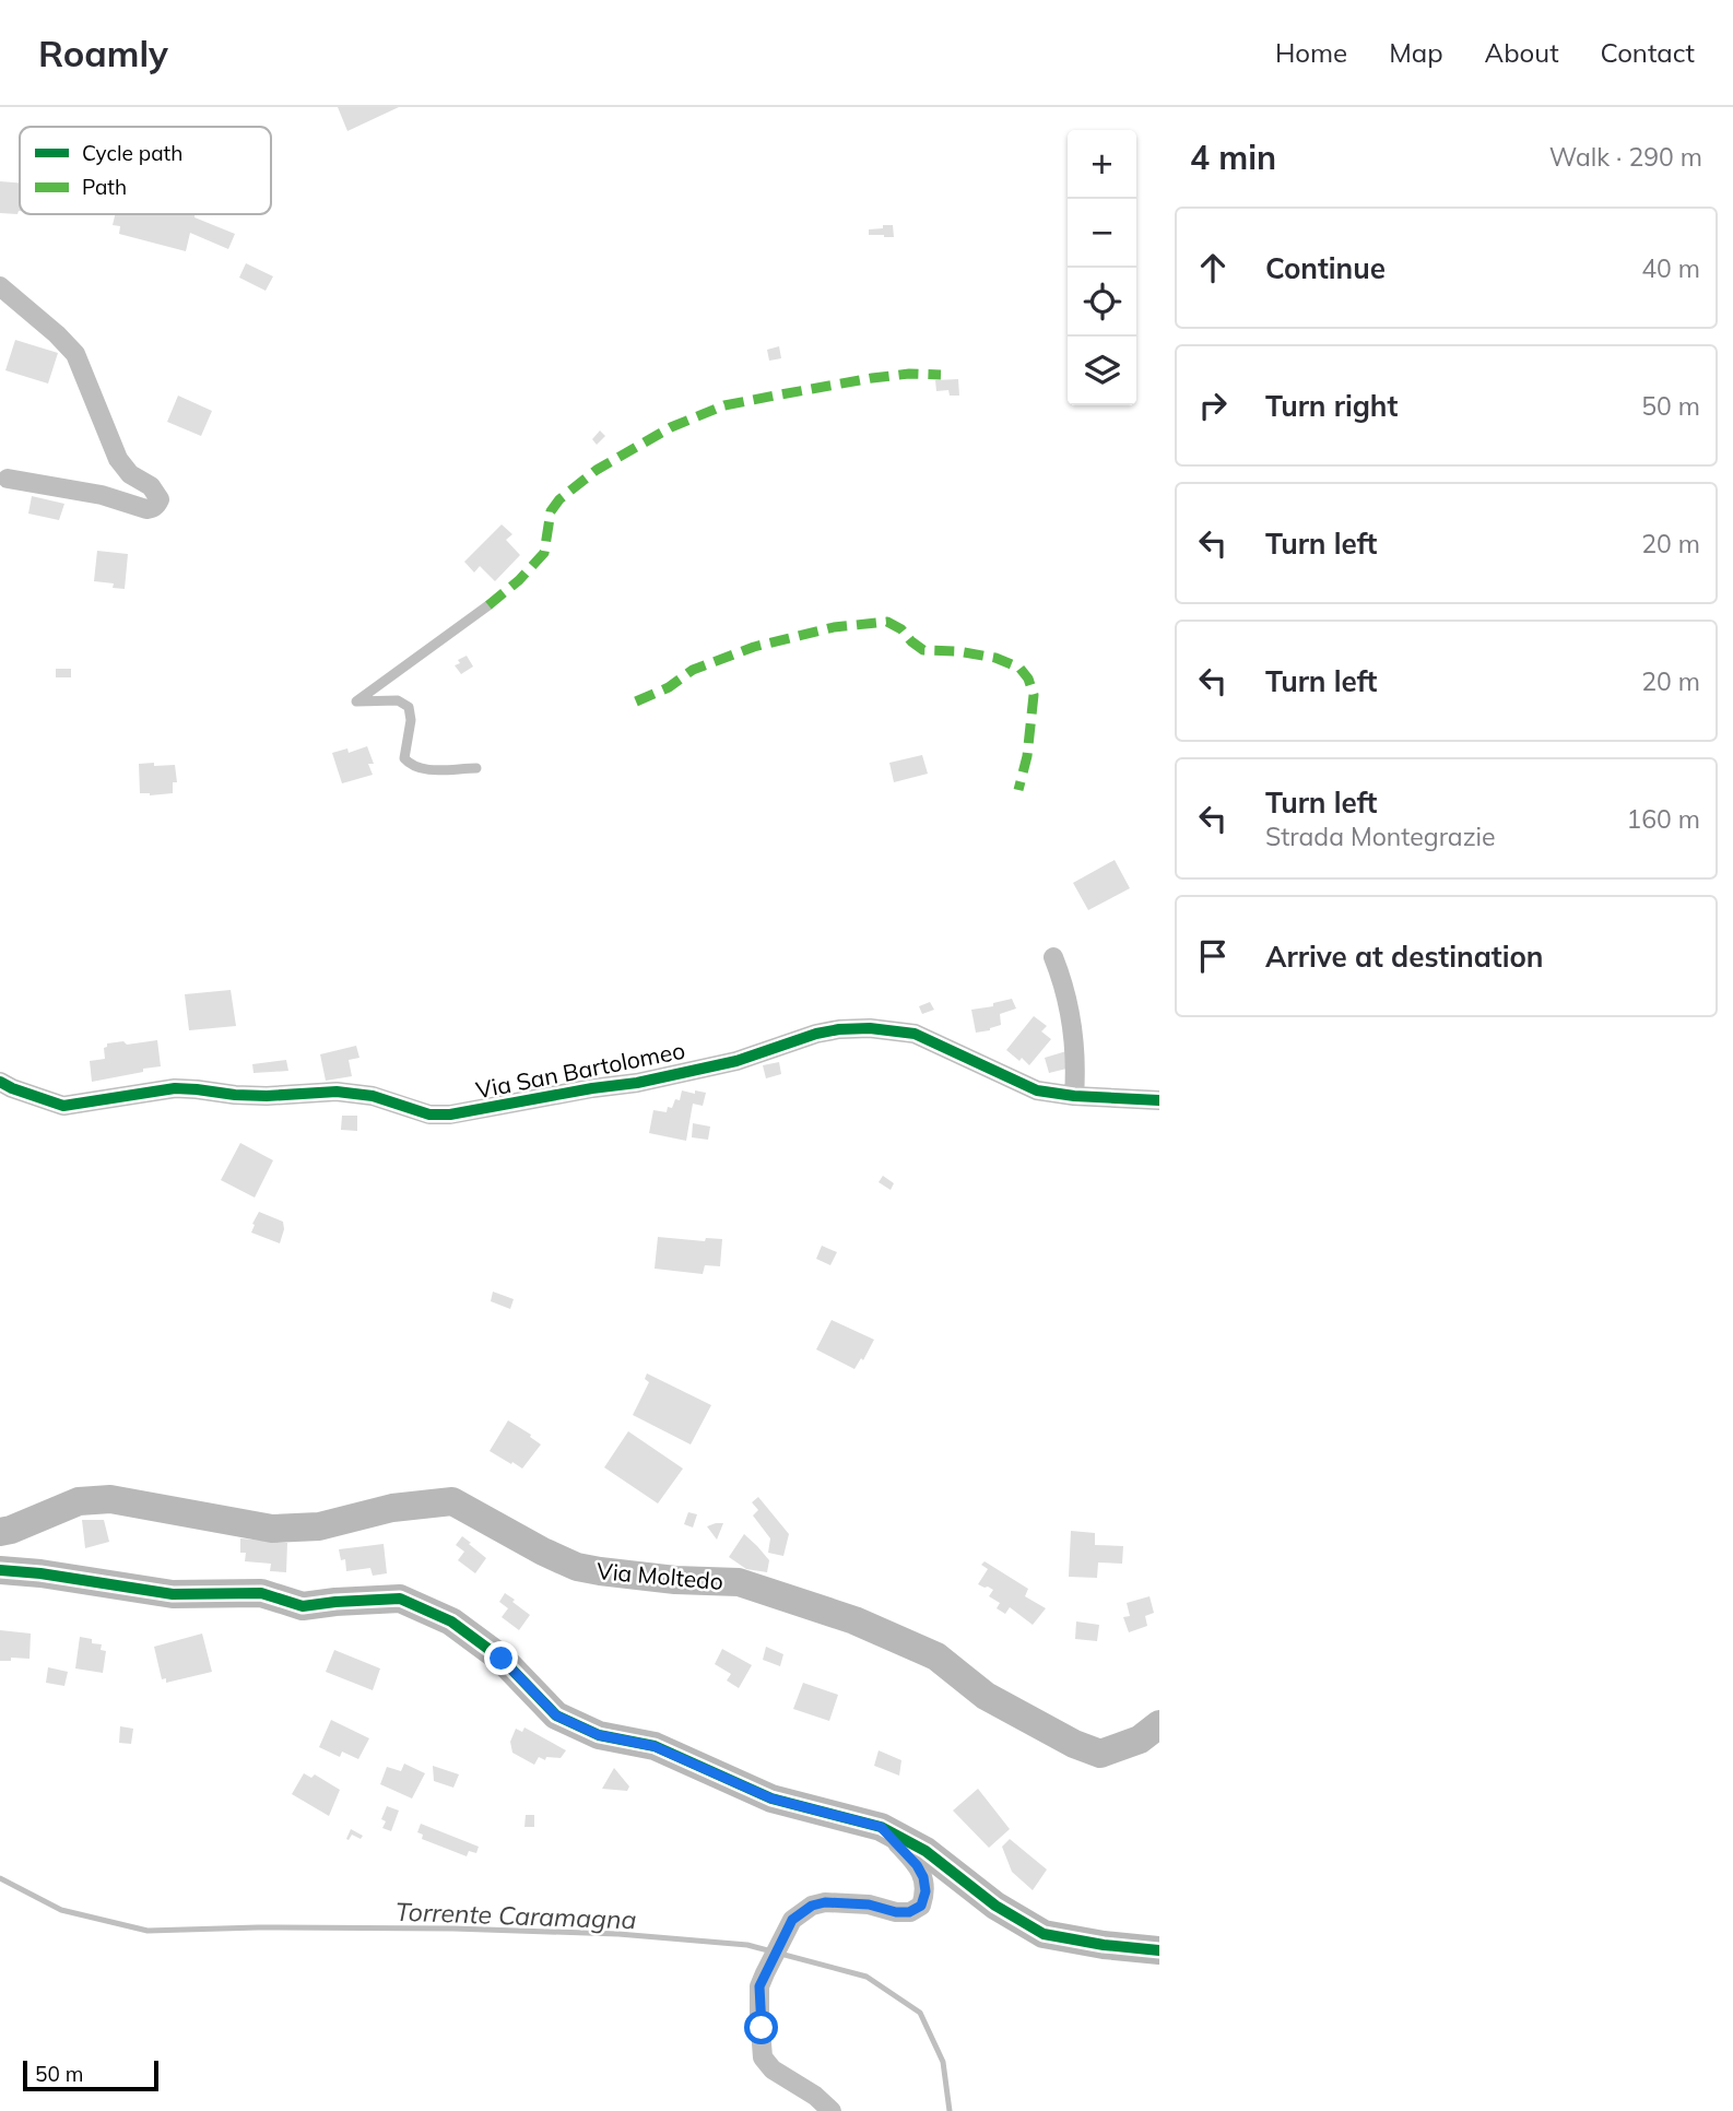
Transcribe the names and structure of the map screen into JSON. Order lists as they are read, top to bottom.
{
  "streets": {
    "street": ["Via San Bartolomeo", "Via Moltedo"]
  },
  "water": ["Torrente Caramagna"],
  "legend": ["Cycle path", "Path"],
  "scale_bar": "50 m",
  "page": {
    "header": "Roamly",
    "nav": [
      "Home",
      "Map",
      "About",
      "Contact"
    ],
    "heading": ["4 min", "Walk · 290 m"],
    "map_buttons": ["+", "−"],
    "list": [
      ["Continue", "40 m"],
      ["Turn right", "50 m"],
      ["Turn left", "20 m"],
      ["Turn left", "20 m"],
      ["Turn left", "Strada Montegrazie", "160 m"],
      "Arrive at destination"
    ],
    "scale": "50 m"
  }
}
